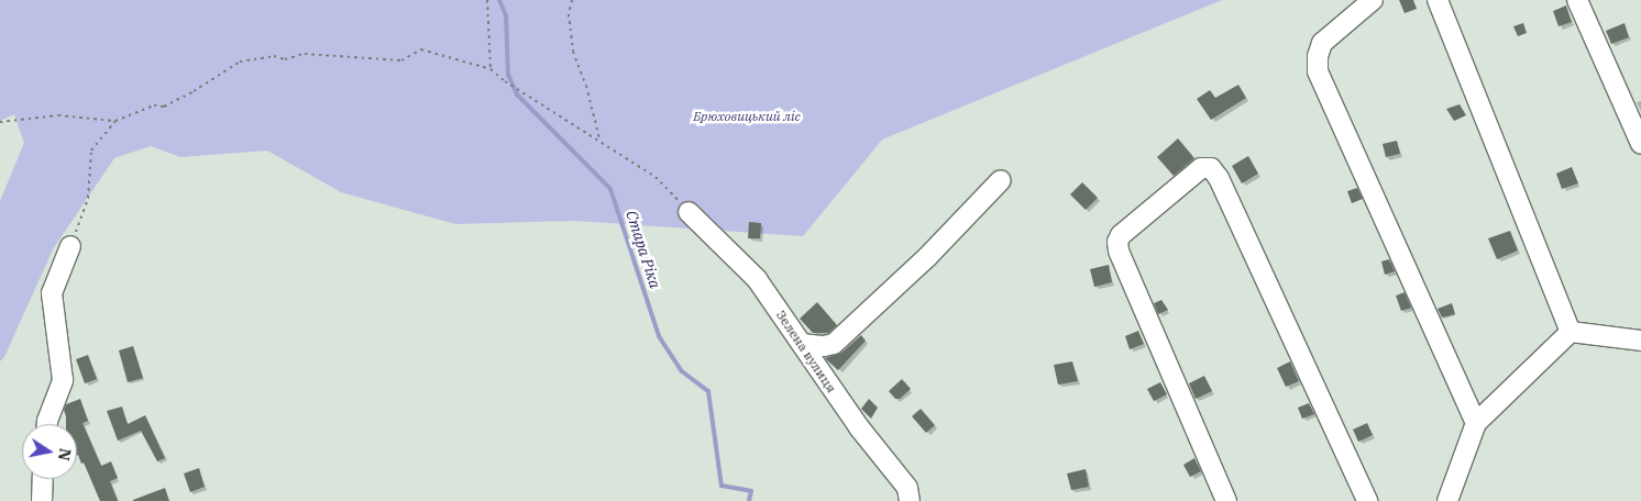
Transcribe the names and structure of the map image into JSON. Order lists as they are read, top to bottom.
{
  "streets": {
    "street": ["Зелена вулиця"]
  },
  "water": ["Стара Ріка"],
  "parks": ["Брюховицький ліс"],
  "north": "right"
}
